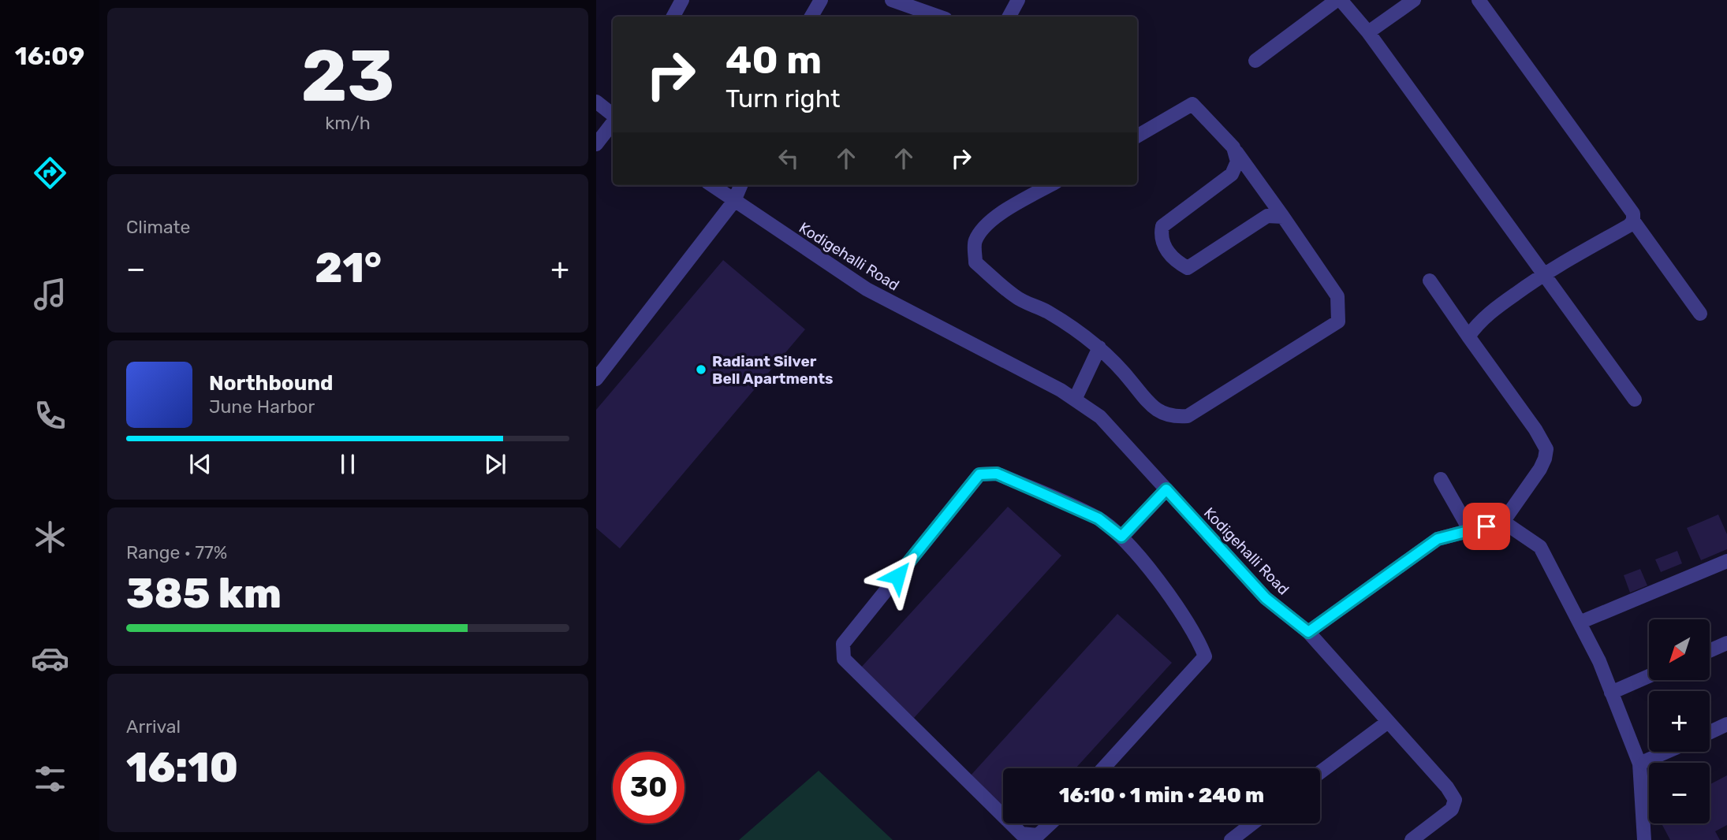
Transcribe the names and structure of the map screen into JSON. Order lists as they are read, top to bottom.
{
  "streets": {
    "street": ["Kodigehalli Road"]
  },
  "places": ["Radiant Silver Bell Apartments"],
  "north": "bottom left",
  "page": {
    "tabs": "16:09",
    "tile": [
      ["23", "km/h"],
      "Climate",
      ["Range · 77%", "385 km"],
      ["Arrival", "16:10"]
    ],
    "turn": ["40 m", "Turn right"],
    "heat": ["−", "21°", "+"],
    "song": ["Northbound", "June Harbor"],
    "map_buttons": ["+", "−"],
    "limit": "30",
    "trip": "16:10 · 1 min · 240 m"
  }
}
